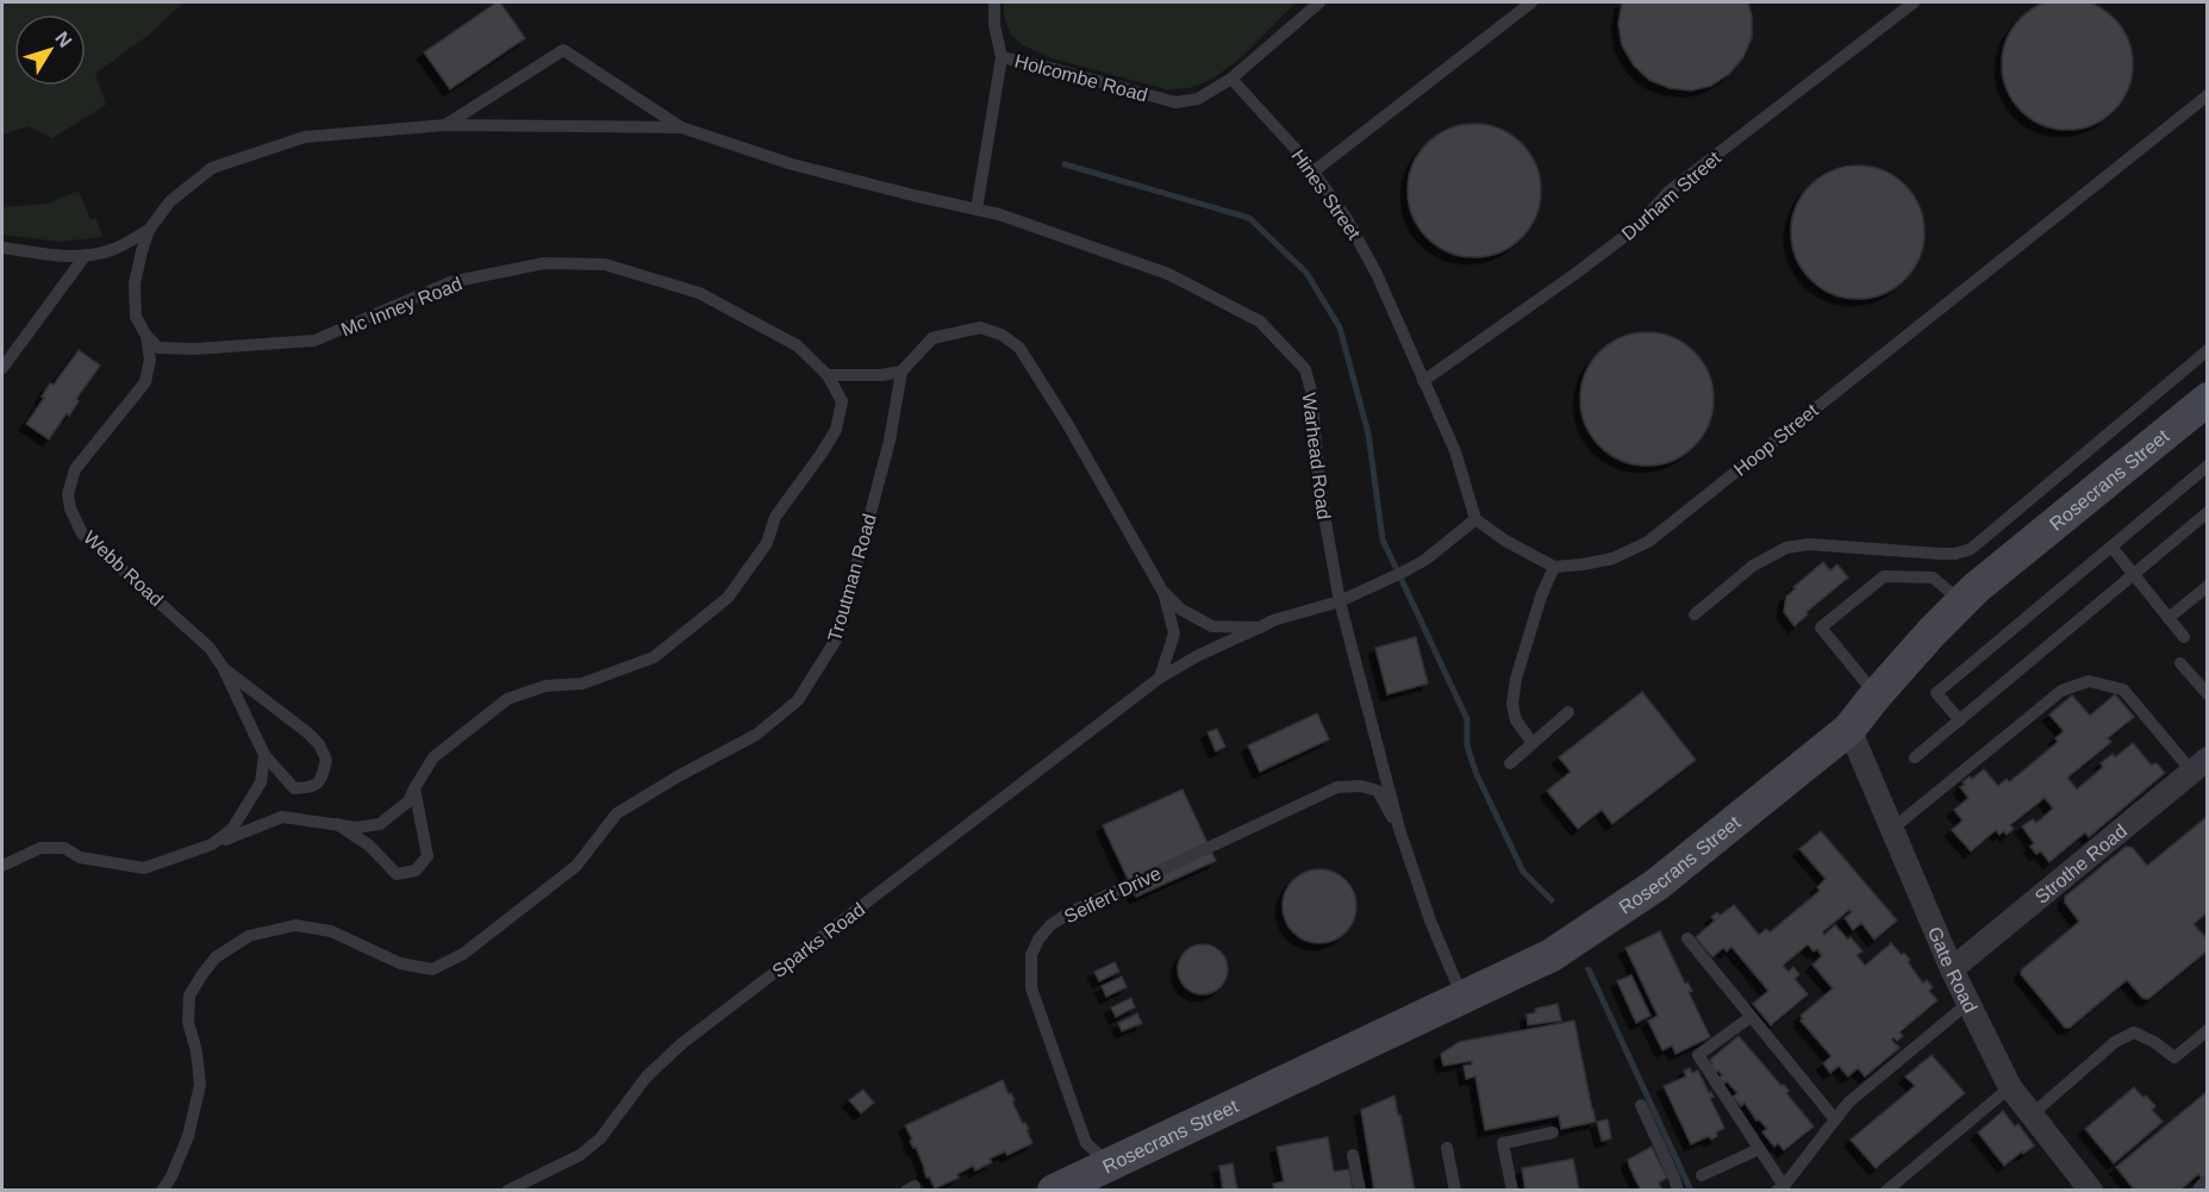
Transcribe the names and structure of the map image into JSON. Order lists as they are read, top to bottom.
{
  "streets": {
    "street": ["Rosecrans Street", "Strothe Road", "Gate Road"],
    "lane": [
      "Holcombe Road",
      "Hines Street",
      "Durham Street",
      "Mc Inney Road",
      "Hoop Street",
      "Warhead Road",
      "Webb Road",
      "Troutman Road",
      "Seifert Drive",
      "Sparks Road"
    ]
  },
  "crossings": [
    ["Holcombe Road", "Hines Street"],
    ["Hines Street", "Durham Street"],
    ["Mc Inney Road", "Webb Road"],
    ["Warhead Road", "Rosecrans Street"],
    ["Warhead Road", "Seifert Drive"],
    ["Rosecrans Street", "Seifert Drive"],
    ["Rosecrans Street", "Gate Road"],
    ["Strothe Road", "Gate Road"]
  ],
  "north": "top right"
}
